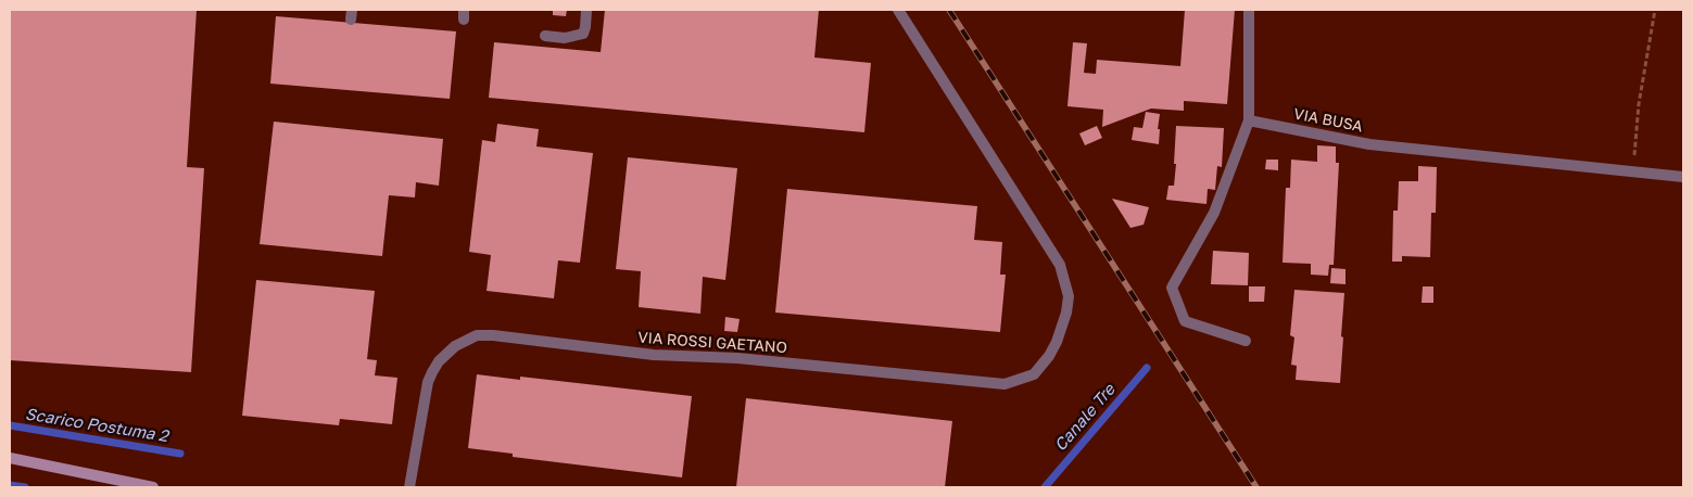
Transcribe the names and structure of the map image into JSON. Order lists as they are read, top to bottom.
{
  "streets": {
    "street": ["VIA BUSA", "VIA ROSSI GAETANO"]
  },
  "water": ["Canale Tre", "Scarico Postuma 2"]
}
